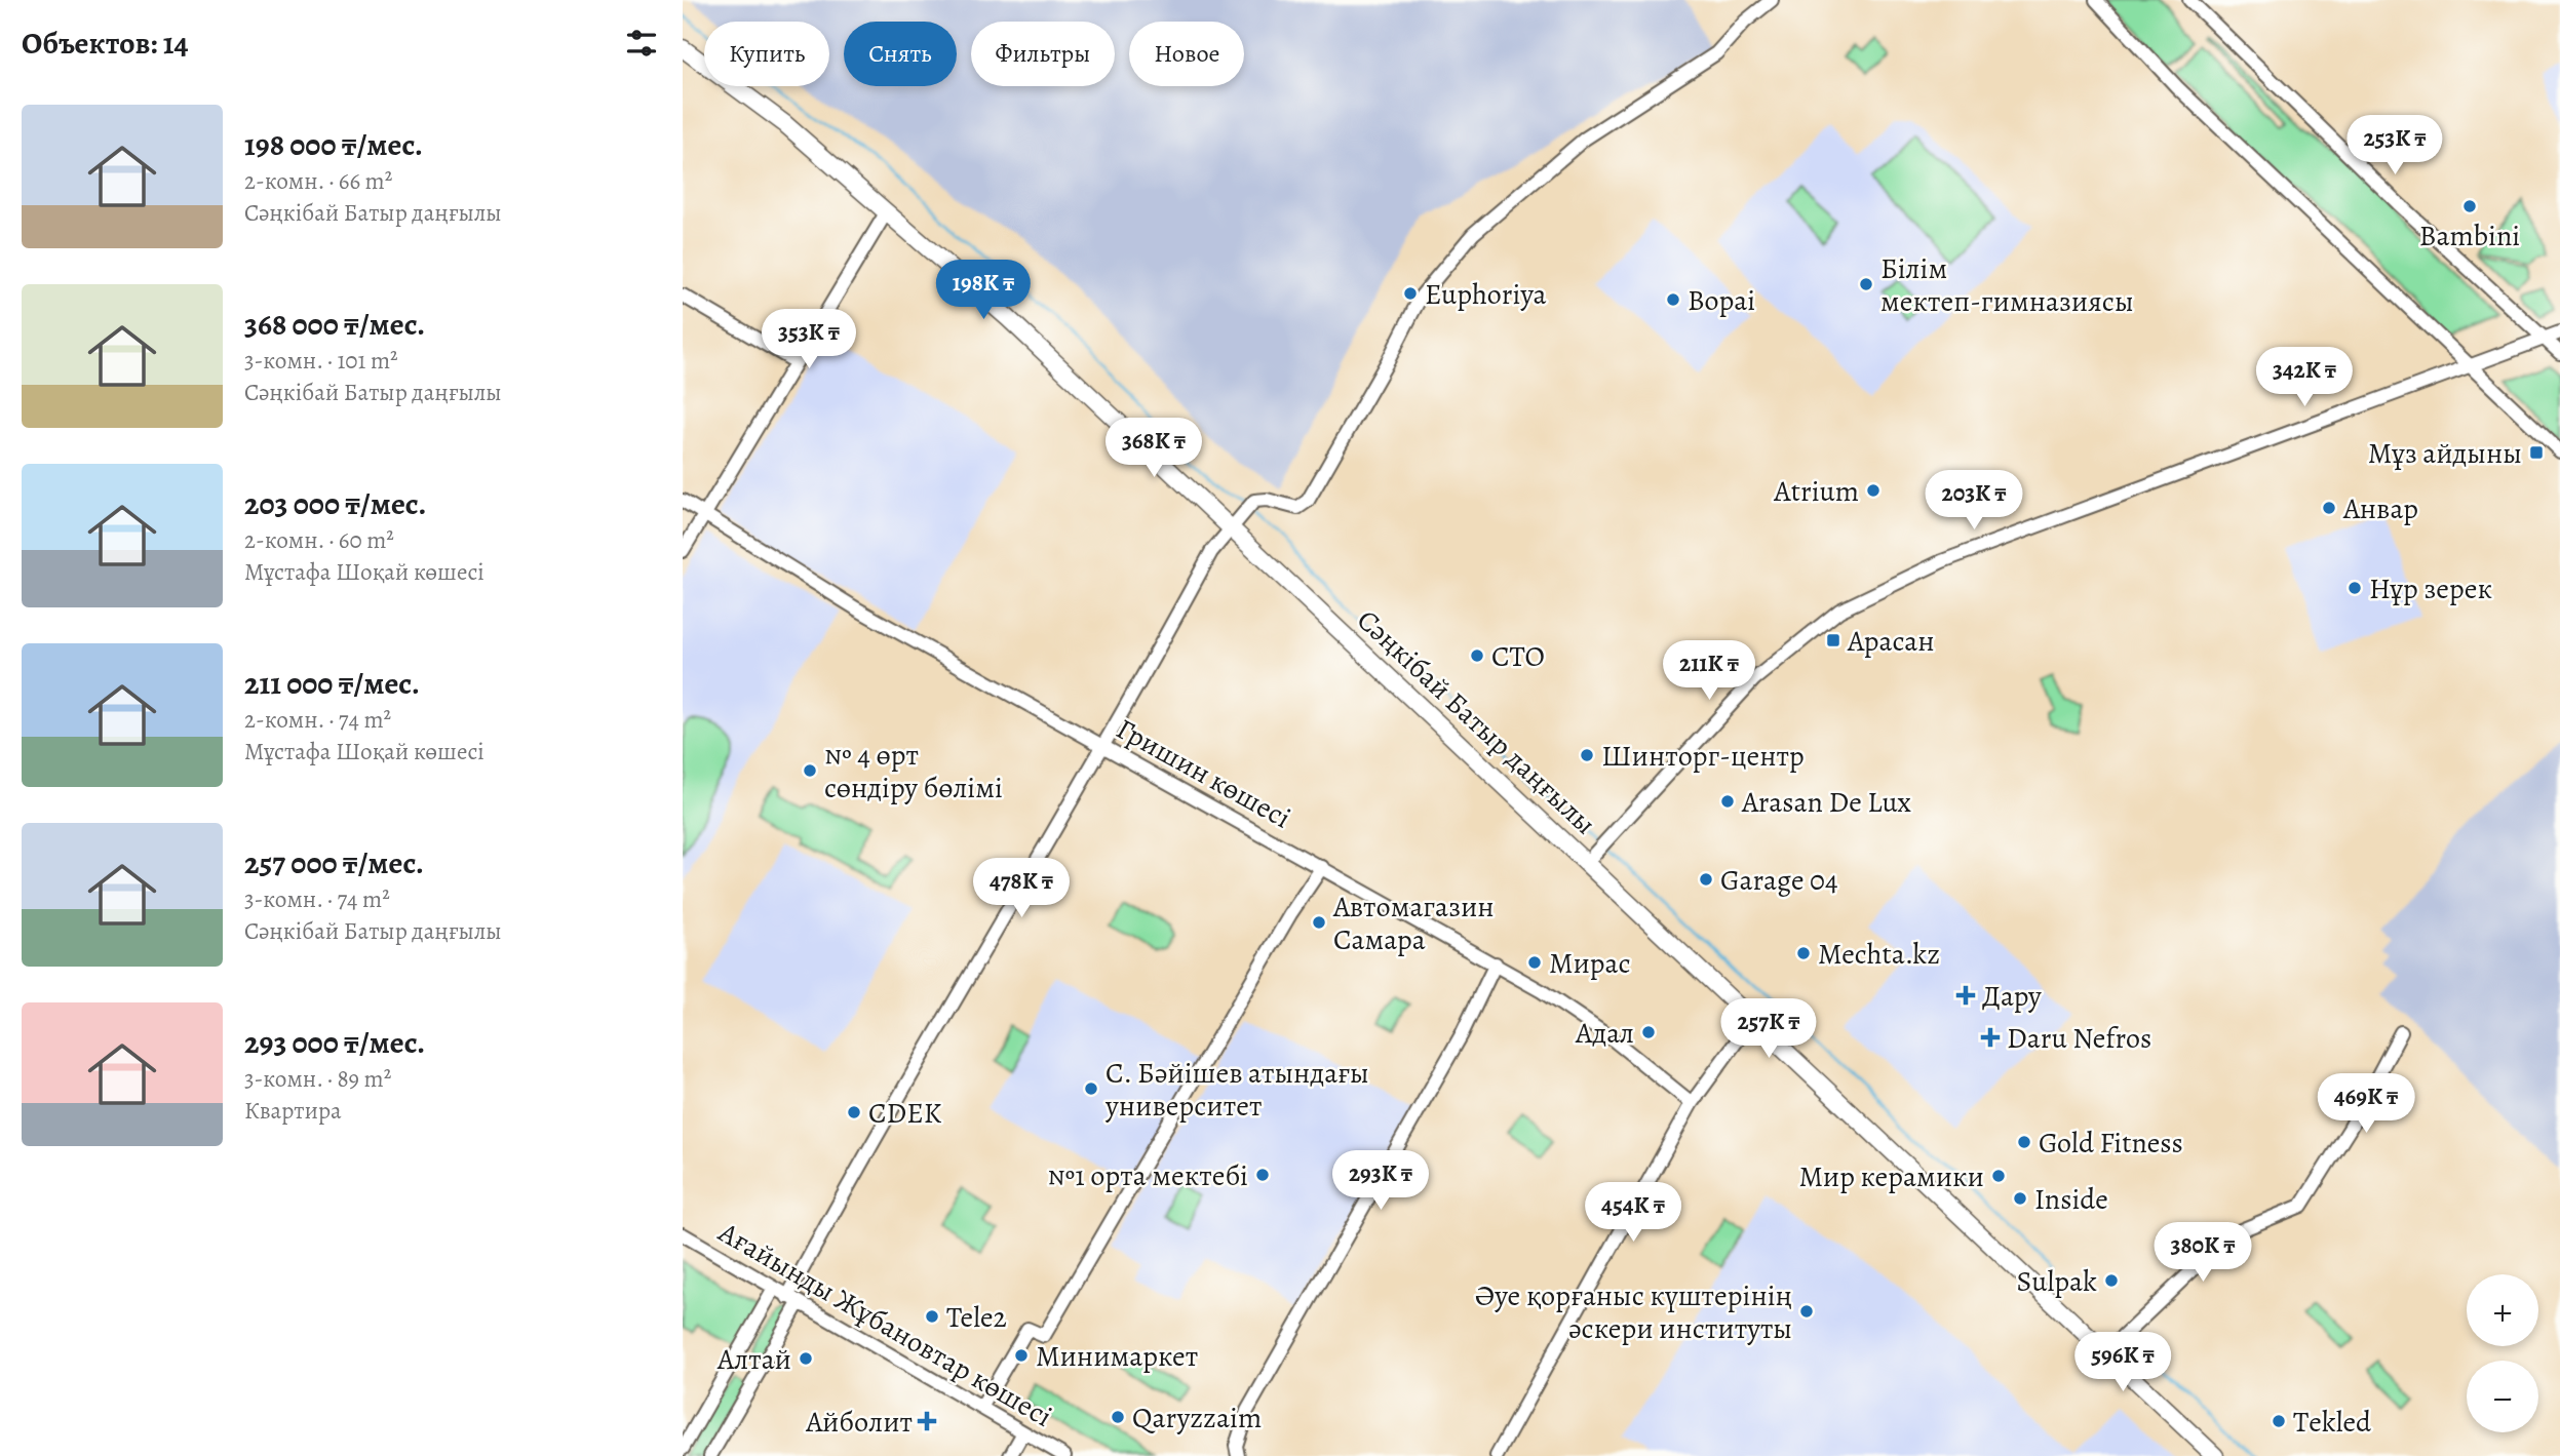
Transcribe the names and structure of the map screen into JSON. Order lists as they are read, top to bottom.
{
  "streets": {
    "main road": ["Сәңкібай Батыр даңғылы"],
    "street": ["Гришин көшесі", "Ағайынды Жұбановтар көшесі"]
  },
  "places": {
    "other": [
      "Bambini",
      "Білім мектеп-гимназиясы",
      "Euphoriya",
      "Bopai",
      "Atrium",
      "Анвар",
      "Нұр зерек",
      "СТО",
      "Шинторг-центр",
      "№ 4 өрт сөндіру бөлімі",
      "Arasan De Lux",
      "Garage 04",
      "Автомагазин Самара",
      "Mechta.kz",
      "Мирас",
      "Адал",
      "С. Бәйішев атындағы университет",
      "CDEK",
      "Gold Fitness",
      "№1 орта мектебі",
      "Мир керамики",
      "Inside",
      "Sulpak",
      "Әуе қорғаныс күштерінің әскери институты",
      "Tele2",
      "Минимаркет",
      "Алтай",
      "Qaryzzaim",
      "Тekled"
    ],
    "transit": ["Мұз айдыны", "Арасан"],
    "health": ["Дару", "Daru Nefros", "Айболит"]
  },
  "page": {
    "heading": "Объектов: 14",
    "chip": [
      "Купить",
      "Снять",
      "Фильтры",
      "Новое"
    ],
    "list": [
      {
        "name": "198 000 ₸/мес.",
        "note": "2-комн. · 66 m² · Сәңкібай Батыр даңғылы"
      },
      {
        "name": "368 000 ₸/мес.",
        "note": "3-комн. · 101 m² · Сәңкібай Батыр даңғылы"
      },
      {
        "name": "203 000 ₸/мес.",
        "note": "2-комн. · 60 m² · Мұстафа Шоқай көшесі"
      },
      {
        "name": "211 000 ₸/мес.",
        "note": "2-комн. · 74 m² · Мұстафа Шоқай көшесі"
      },
      {
        "name": "257 000 ₸/мес.",
        "note": "3-комн. · 74 m² · Сәңкібай Батыр даңғылы"
      },
      {
        "name": "293 000 ₸/мес.",
        "note": "3-комн. · 89 m² · Квартира"
      }
    ],
    "price": [
      "253K ₸",
      "198K ₸",
      "353K ₸",
      "342K ₸",
      "368K ₸",
      "203K ₸",
      "211K ₸",
      "478K ₸",
      "257K ₸",
      "469K ₸",
      "293K ₸",
      "454K ₸",
      "380K ₸",
      "596K ₸"
    ],
    "map_buttons": ["+", "−"]
  }
}
